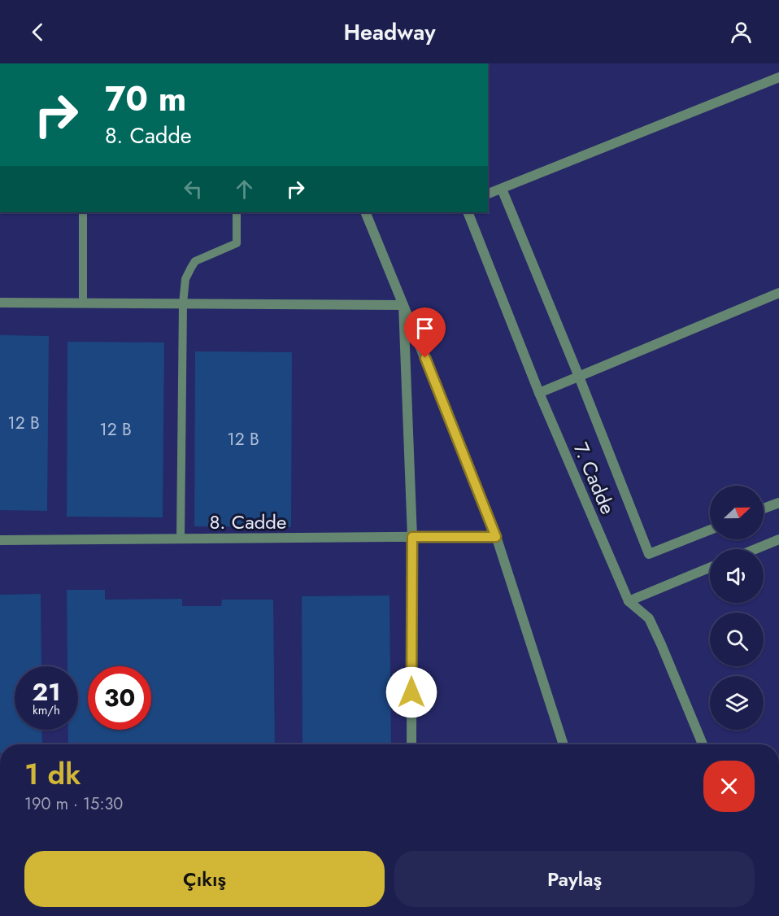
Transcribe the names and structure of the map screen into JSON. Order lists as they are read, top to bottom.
{
  "streets": {
    "street": ["7. Cadde", "8. Cadde"]
  },
  "house_numbers": ["12 B", "12 B", "12 B"],
  "north": "right",
  "page": {
    "header": "Headway",
    "turn": ["70 m", "8. Cadde"],
    "speed": "21 km/h",
    "limit": "30",
    "heading": ["1 dk", "190 m · 15:30"],
    "buttons": ["Çıkış", "Paylaş"]
  }
}
